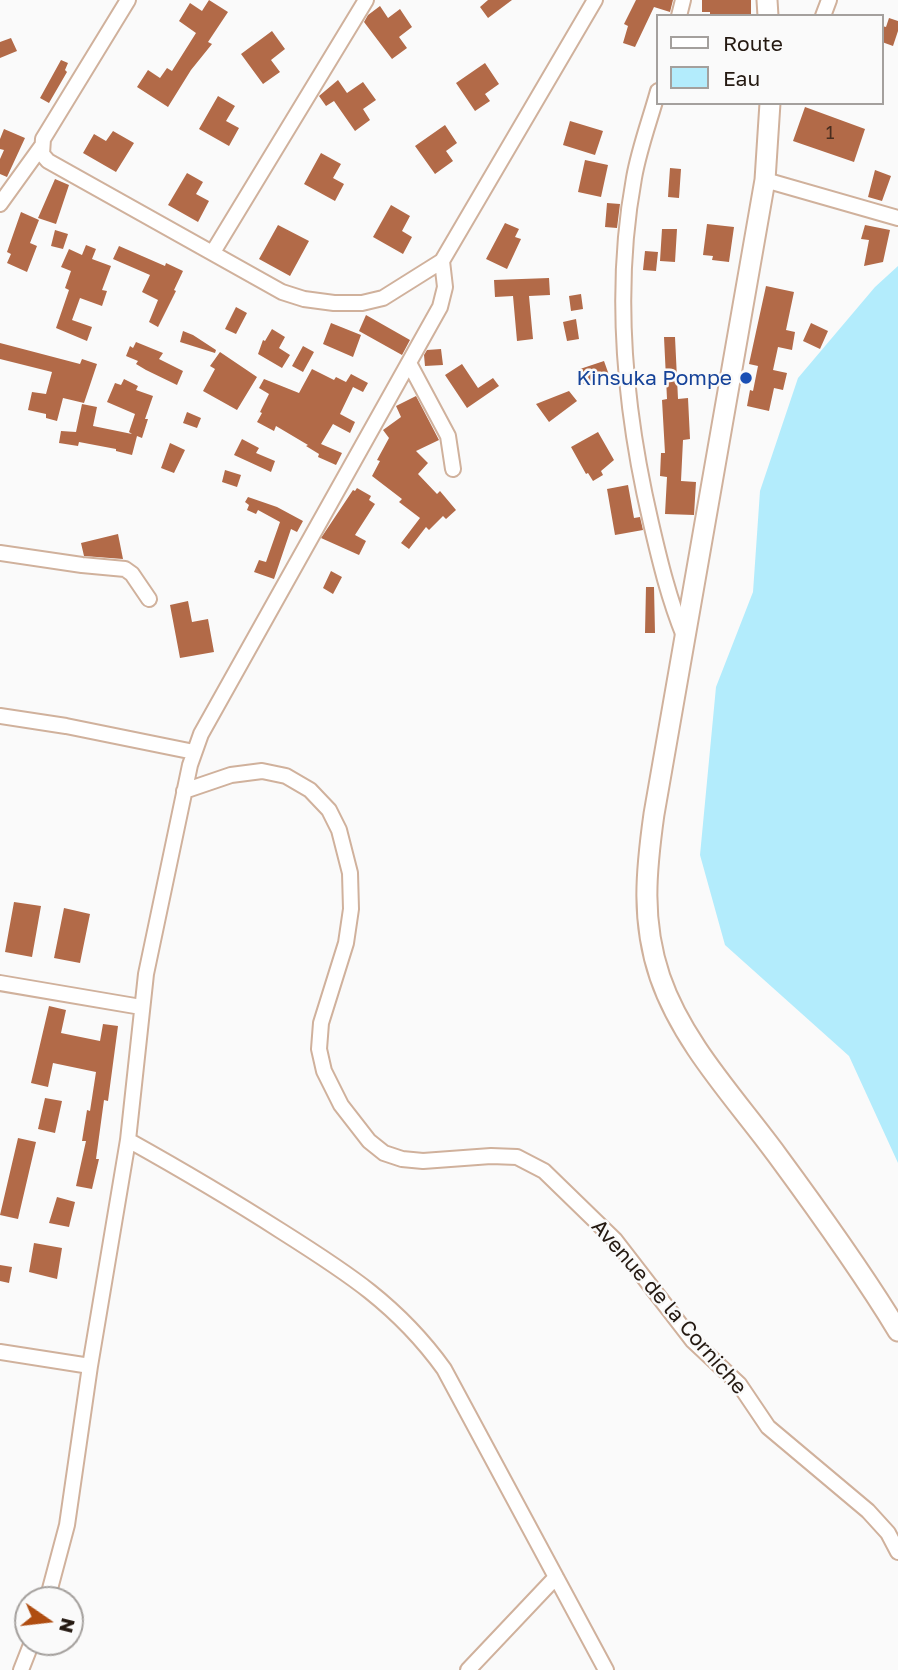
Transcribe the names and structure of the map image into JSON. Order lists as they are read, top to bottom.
{
  "streets": {
    "street": ["Avenue de la Corniche"]
  },
  "places": ["Kinsuka Pompe"],
  "house_numbers": ["1"],
  "legend": ["Route", "Eau"],
  "north": "right"
}
